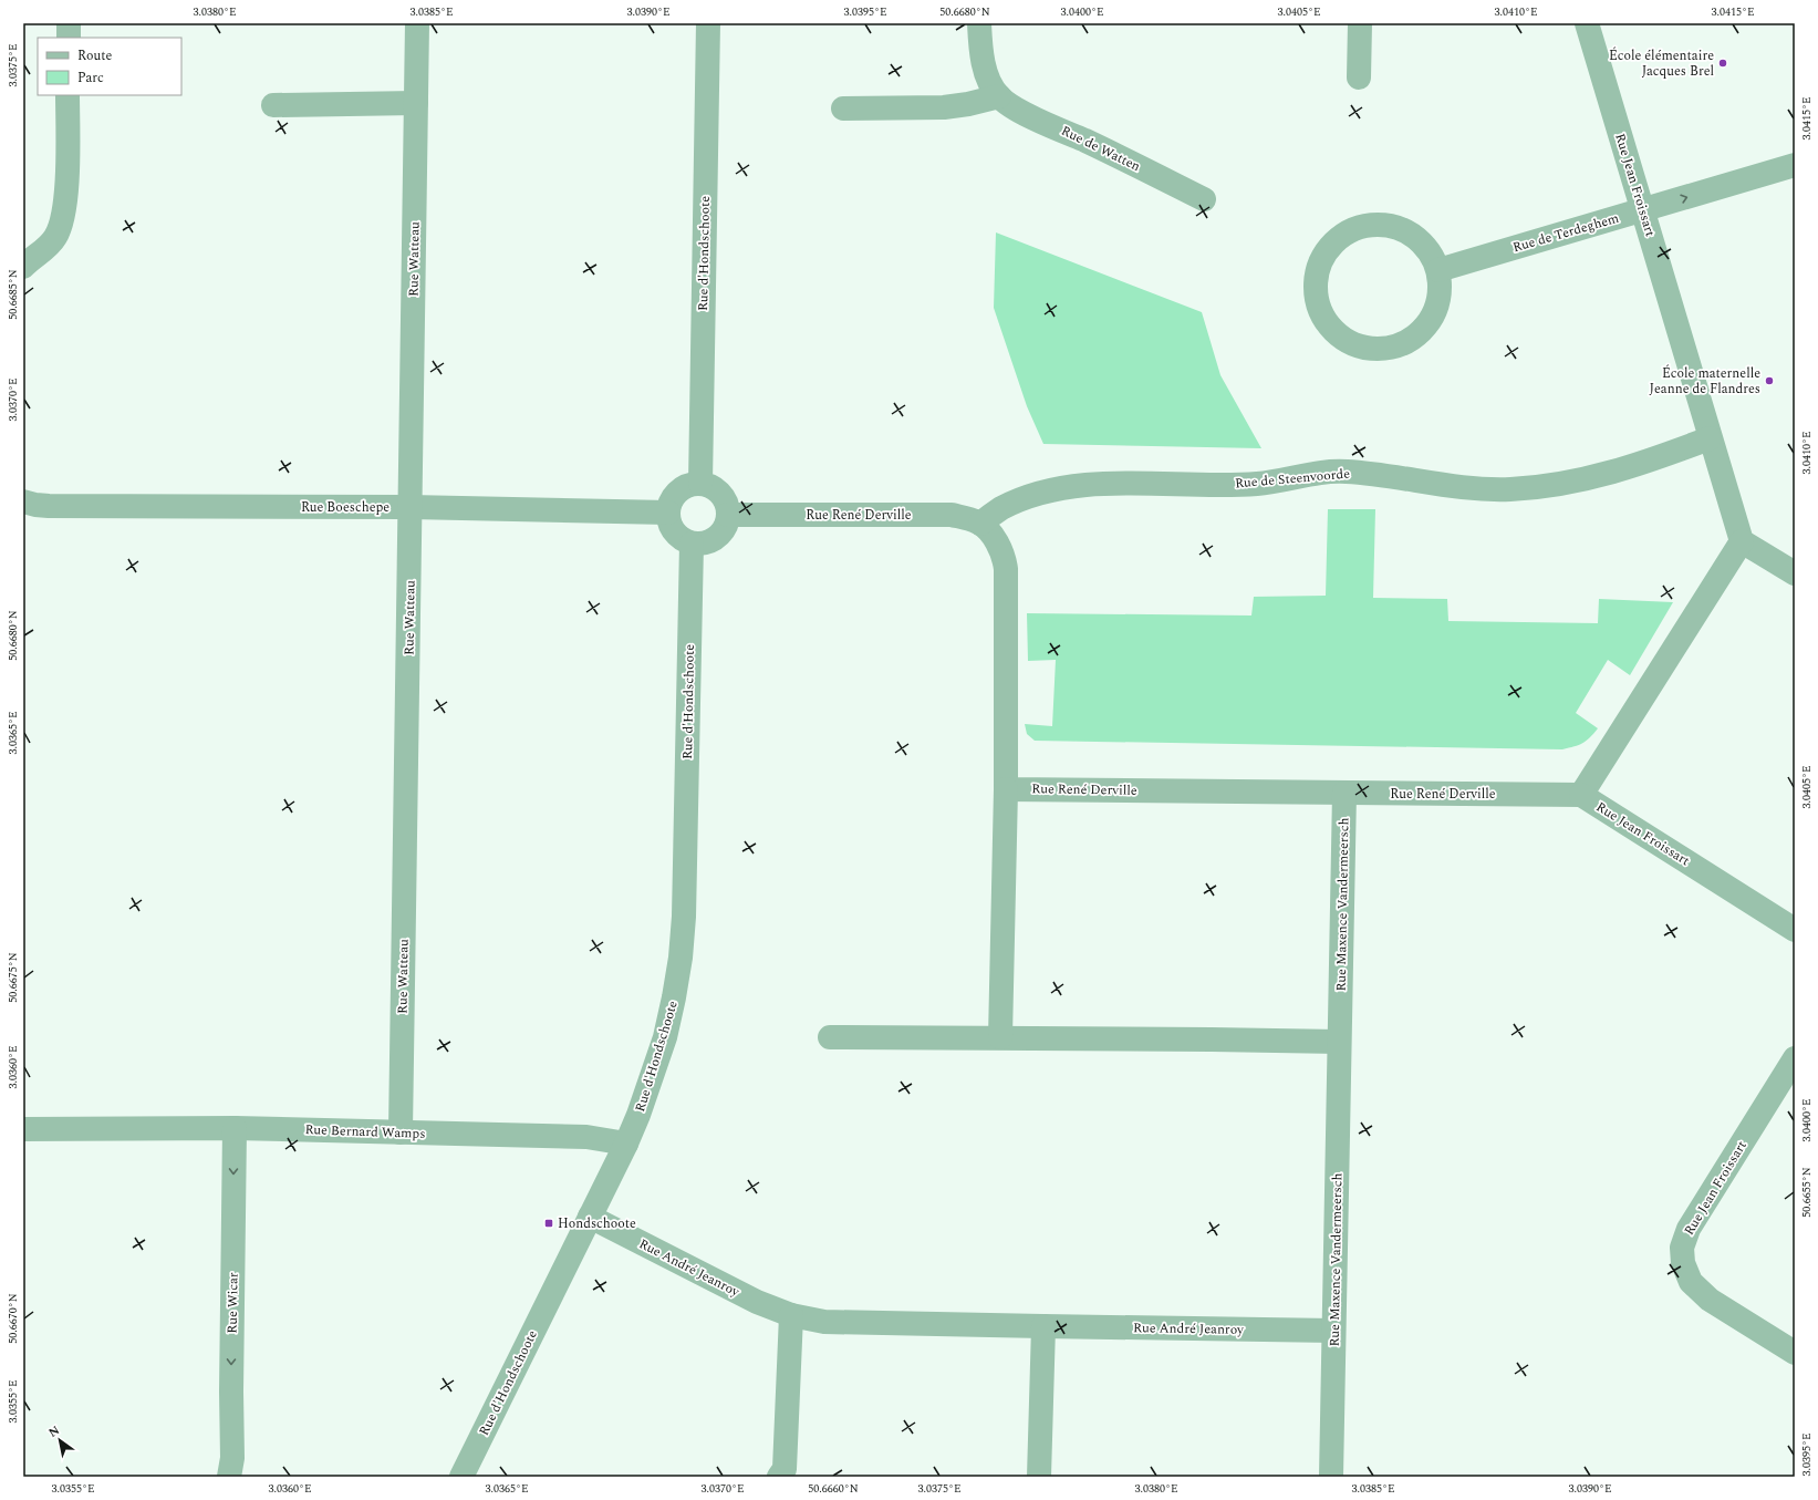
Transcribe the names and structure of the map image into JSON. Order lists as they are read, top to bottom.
{
  "streets": {
    "street": [
      "Rue de Watten",
      "Rue Jean Froissart",
      "Rue de Terdeghem",
      "Rue d'Hondschoote",
      "Rue Watteau",
      "Rue de Steenvoorde",
      "Rue Boeschepe",
      "Rue René Derville",
      "Rue Maxence Vandermeersch",
      "Rue Bernard Wamps",
      "Rue André Jeanroy",
      "Rue Wicar"
    ]
  },
  "crossings": [
    ["Rue Jean Froissart", "Rue de Terdeghem"],
    ["Rue Jean Froissart", "Rue de Steenvoorde"],
    ["Rue Jean Froissart", "Rue René Derville"],
    ["Rue d'Hondschoote", "Rue Boeschepe"],
    ["Rue d'Hondschoote", "Rue René Derville"],
    ["Rue d'Hondschoote", "Rue Bernard Wamps"],
    ["Rue d'Hondschoote", "Rue André Jeanroy"],
    ["Rue Watteau", "Rue Boeschepe"],
    ["Rue Watteau", "Rue Bernard Wamps"],
    ["Rue de Steenvoorde", "Rue René Derville"],
    ["Rue Boeschepe", "Rue René Derville"],
    ["Rue René Derville", "Rue Maxence Vandermeersch"],
    ["Rue Maxence Vandermeersch", "Rue André Jeanroy"],
    ["Rue Bernard Wamps", "Rue Wicar"]
  ],
  "one_way": ["Rue de Terdeghem", "Rue Wicar"],
  "places": {
    "other": ["École élémentaire Jacques Brel", "École maternelle Jeanne de Flandres"],
    "transit": ["Hondschoote"]
  },
  "legend": ["Route", "Parc"],
  "north": "top left",
  "coordinates": [
    "3.0380°E",
    "3.0385°E",
    "3.0390°E",
    "3.0395°E",
    "50.6680°N",
    "3.0400°E",
    "3.0405°E",
    "3.0410°E",
    "3.0415°E",
    "3.0375°E",
    "50.6685°N",
    "3.0370°E",
    "3.0365°E",
    "50.6675°N",
    "3.0360°E",
    "50.6655°N",
    "50.6670°N",
    "3.0355°E",
    "50.6660°N"
  ]
}
